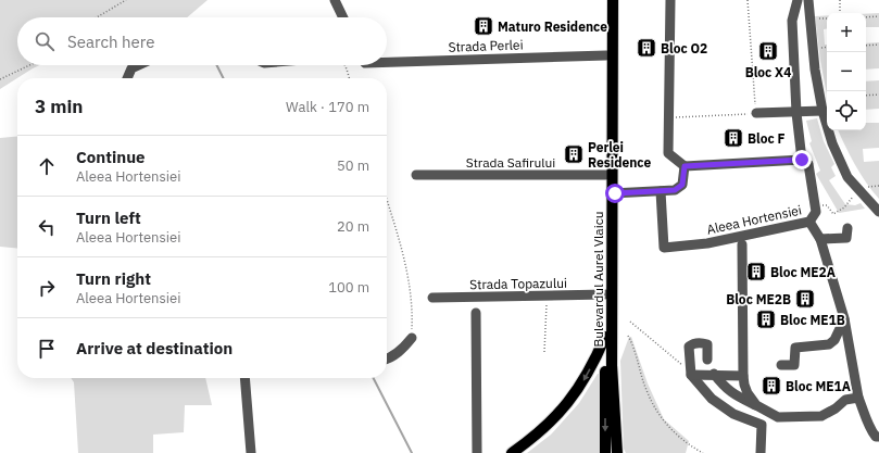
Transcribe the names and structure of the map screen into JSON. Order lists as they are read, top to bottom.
{
  "streets": {
    "main road": ["Bulevardul Aurel Vlaicu"],
    "street": [
      "Strada Perlei",
      "Strada Safirului",
      "Aleea Hortensiei",
      "Strada Topazului"
    ]
  },
  "crossings": [
    ["Strada Perlei", "Bulevardul Aurel Vlaicu"],
    ["Strada Safirului", "Bulevardul Aurel Vlaicu"],
    ["Bulevardul Aurel Vlaicu", "Strada Topazului"]
  ],
  "places": {
    "building": [
      "Maturo Residence",
      "Bloc O2",
      "Bloc X4",
      "Bloc F",
      "Perlei Residence",
      "Bloc ME2A",
      "Bloc ME2B",
      "Bloc ME1B",
      "Bloc ME1A"
    ]
  },
  "page": {
    "map_buttons": ["+", "−"],
    "search": "Search here",
    "heading": ["3 min", "Walk · 170 m"],
    "list": [
      ["Continue", "Aleea Hortensiei", "50 m"],
      ["Turn left", "Aleea Hortensiei", "20 m"],
      ["Turn right", "Aleea Hortensiei", "100 m"],
      "Arrive at destination"
    ]
  }
}
